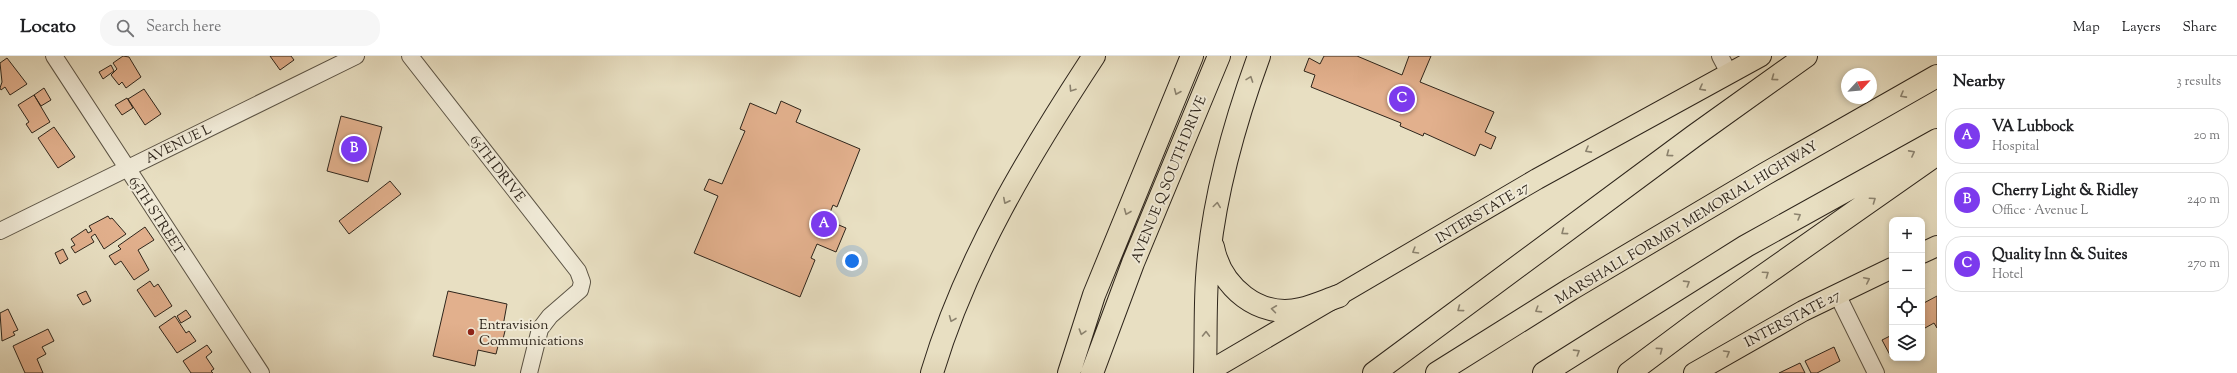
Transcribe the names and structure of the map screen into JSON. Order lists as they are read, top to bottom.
{
  "streets": {
    "highway": ["AVENUE Q SOUTH DRIVE", "MARSHALL FORMBY MEMORIAL HIGHWAY"],
    "main road": ["INTERSTATE 27"],
    "street": ["AVENUE L", "65TH DRIVE", "65TH STREET"]
  },
  "crossings": [
    ["AVENUE L", "65TH STREET"]
  ],
  "places": ["Entravision Communications"],
  "north": "top right",
  "page": {
    "header": "Locato",
    "search": "Search here",
    "nav": ["Map", "Layers", "Share"],
    "heading": ["Nearby", "3 results"],
    "pins": ["C", "B", "A"],
    "list": [
      {
        "mark": "A",
        "name": "VA Lubbock",
        "note": "Hospital",
        "value": "20 m"
      },
      {
        "mark": "B",
        "name": "Cherry Light & Ridley",
        "note": "Office · Avenue L",
        "value": "240 m"
      },
      {
        "mark": "C",
        "name": "Quality Inn & Suites",
        "note": "Hotel",
        "value": "270 m"
      }
    ],
    "map_buttons": ["+", "−"]
  }
}
